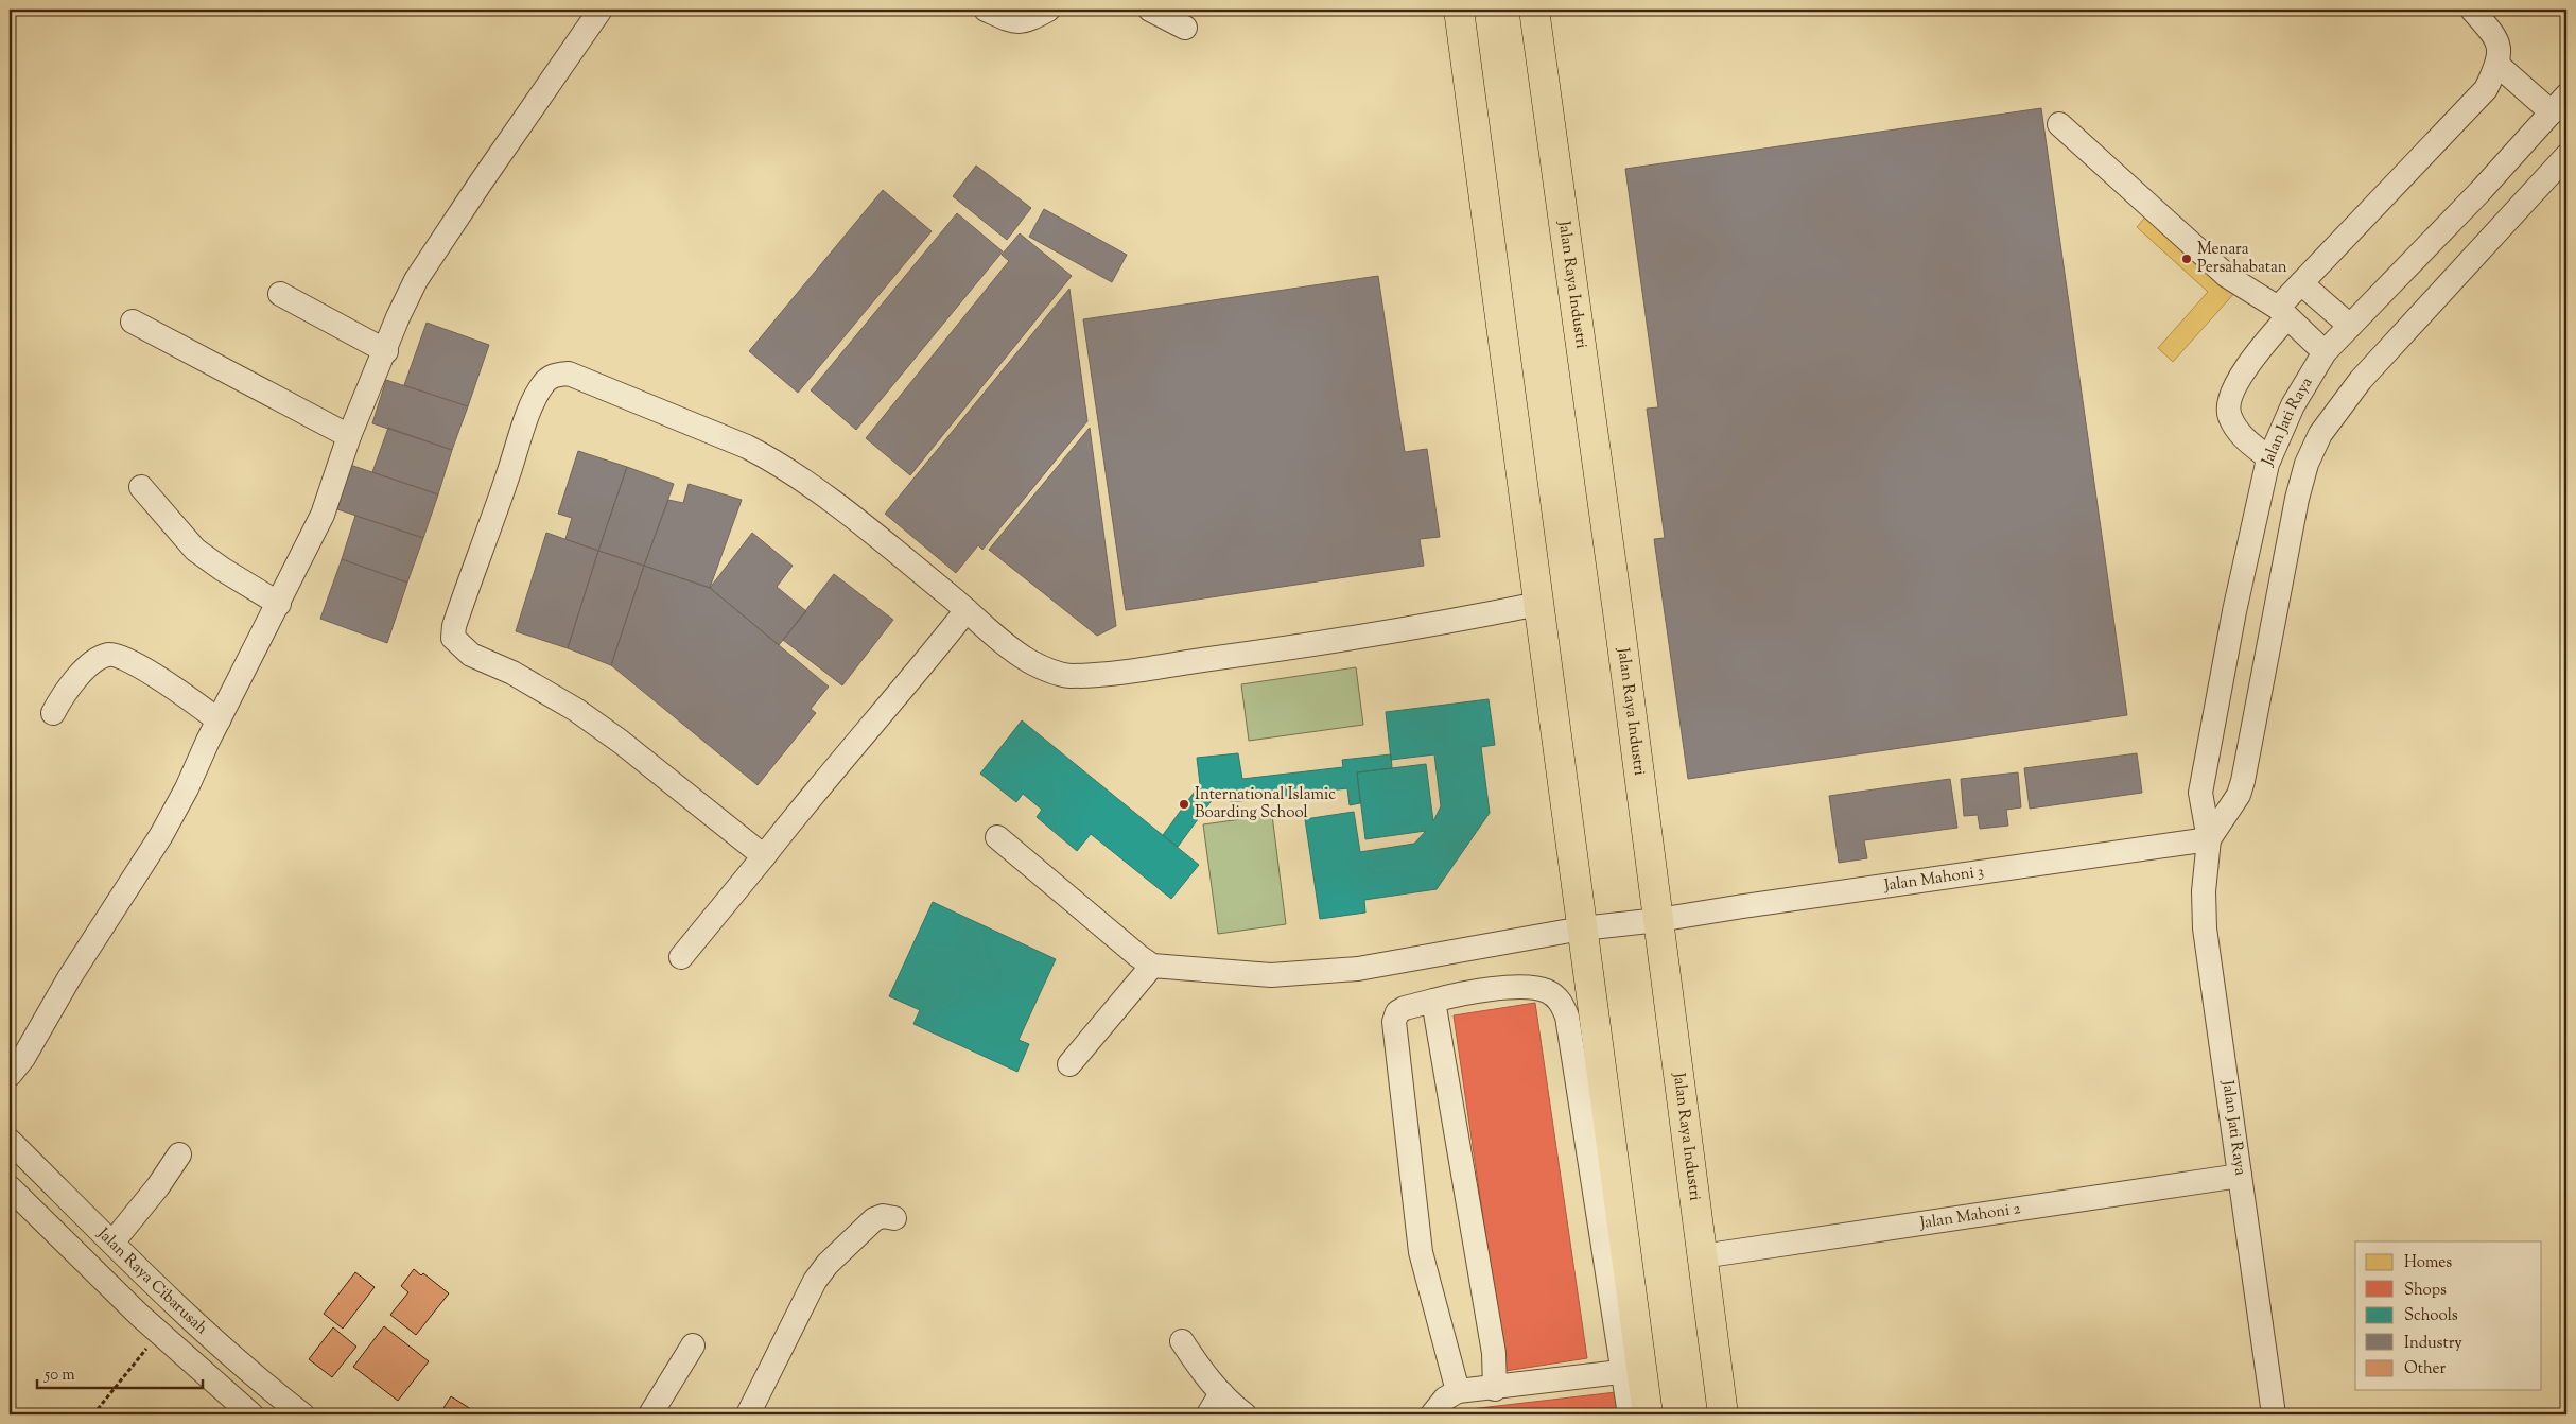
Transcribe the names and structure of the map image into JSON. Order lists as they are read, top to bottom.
{
  "streets": {
    "main road": ["Jalan Raya Industri"],
    "street": [
      "Jalan Jati Raya",
      "Jalan Mahoni 3",
      "Jalan Mahoni 2",
      "Jalan Raya Cibarusah"
    ]
  },
  "crossings": [
    ["Jalan Raya Industri", "Jalan Mahoni 3"],
    ["Jalan Raya Industri", "Jalan Mahoni 2"],
    ["Jalan Jati Raya", "Jalan Mahoni 3"],
    ["Jalan Jati Raya", "Jalan Mahoni 2"]
  ],
  "places": ["Menara Persahabatan", "International Islamic Boarding School"],
  "legend": [
    "Homes",
    "Shops",
    "Schools",
    "Industry",
    "Other"
  ],
  "scale_bar": "50 m"
}
